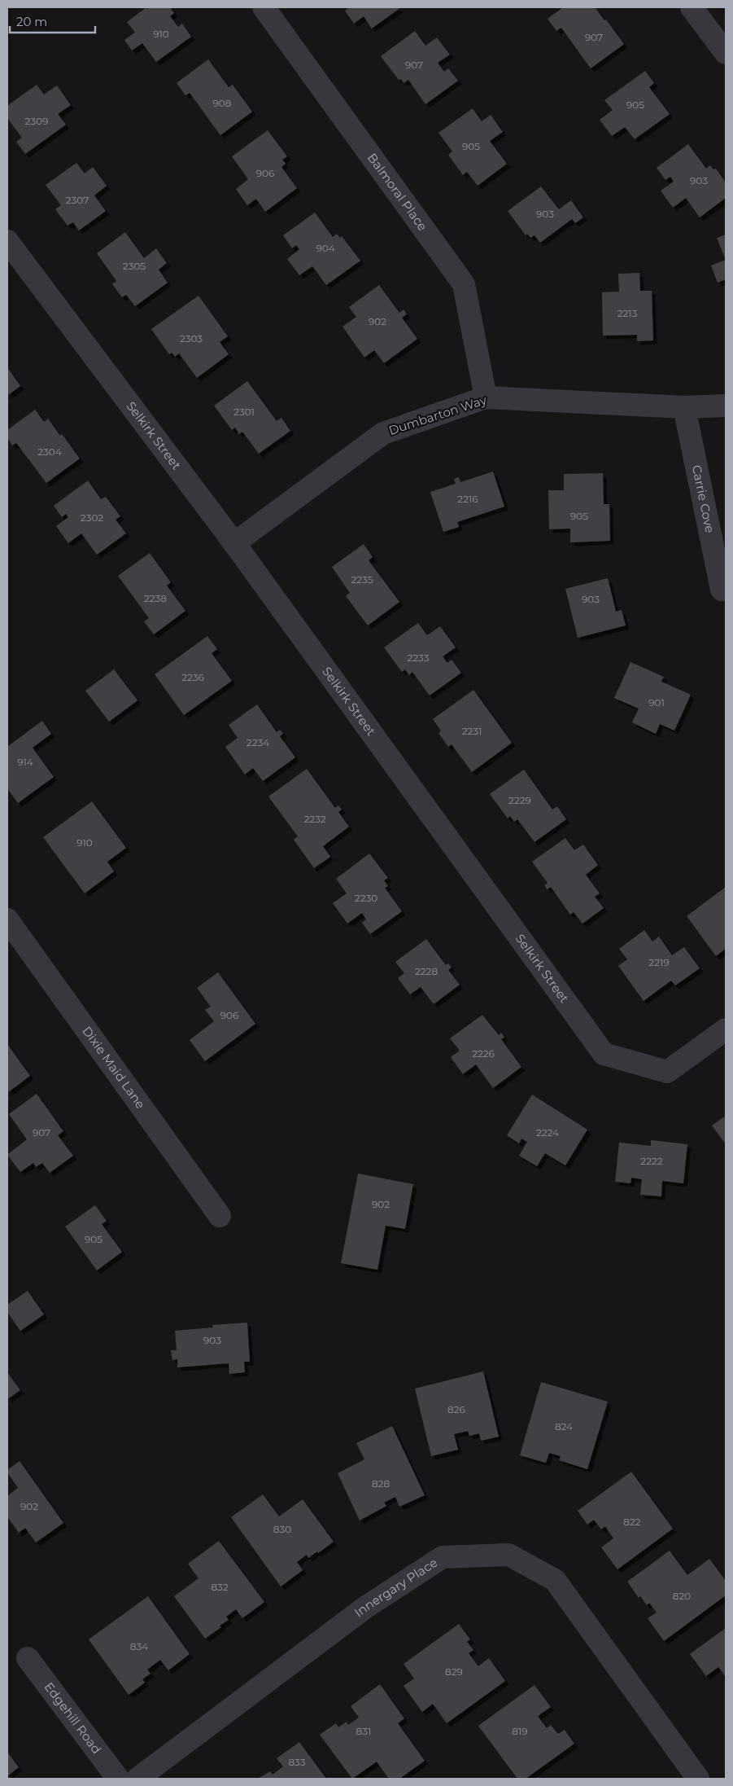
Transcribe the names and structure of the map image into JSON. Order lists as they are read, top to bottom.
{
  "streets": {
    "street": [
      "Balmoral Place",
      "Dumbarton Way",
      "Selkirk Street",
      "Carrie Cove",
      "Dixie Maid Lane",
      "Innergary Place",
      "Edgehill Road"
    ]
  },
  "crossings": [
    ["Balmoral Place", "Dumbarton Way"],
    ["Dumbarton Way", "Selkirk Street"],
    ["Dumbarton Way", "Carrie Cove"]
  ],
  "house_numbers": [
    "910",
    "907",
    "907",
    "908",
    "905",
    "2309",
    "905",
    "906",
    "903",
    "2307",
    "903",
    "904",
    "2305",
    "2213",
    "902",
    "2303",
    "2301",
    "2304",
    "2216",
    "905",
    "2302",
    "2235",
    "2238",
    "903",
    "2233",
    "2236",
    "901",
    "2231",
    "2234",
    "914",
    "2229",
    "2232",
    "910",
    "2230",
    "2219",
    "2228",
    "906",
    "2226",
    "907",
    "2224",
    "2222",
    "902",
    "905",
    "903",
    "826",
    "824",
    "828",
    "902",
    "822",
    "830",
    "832",
    "820",
    "834",
    "829",
    "831",
    "819",
    "833"
  ],
  "scale_bar": "20 m"
}
